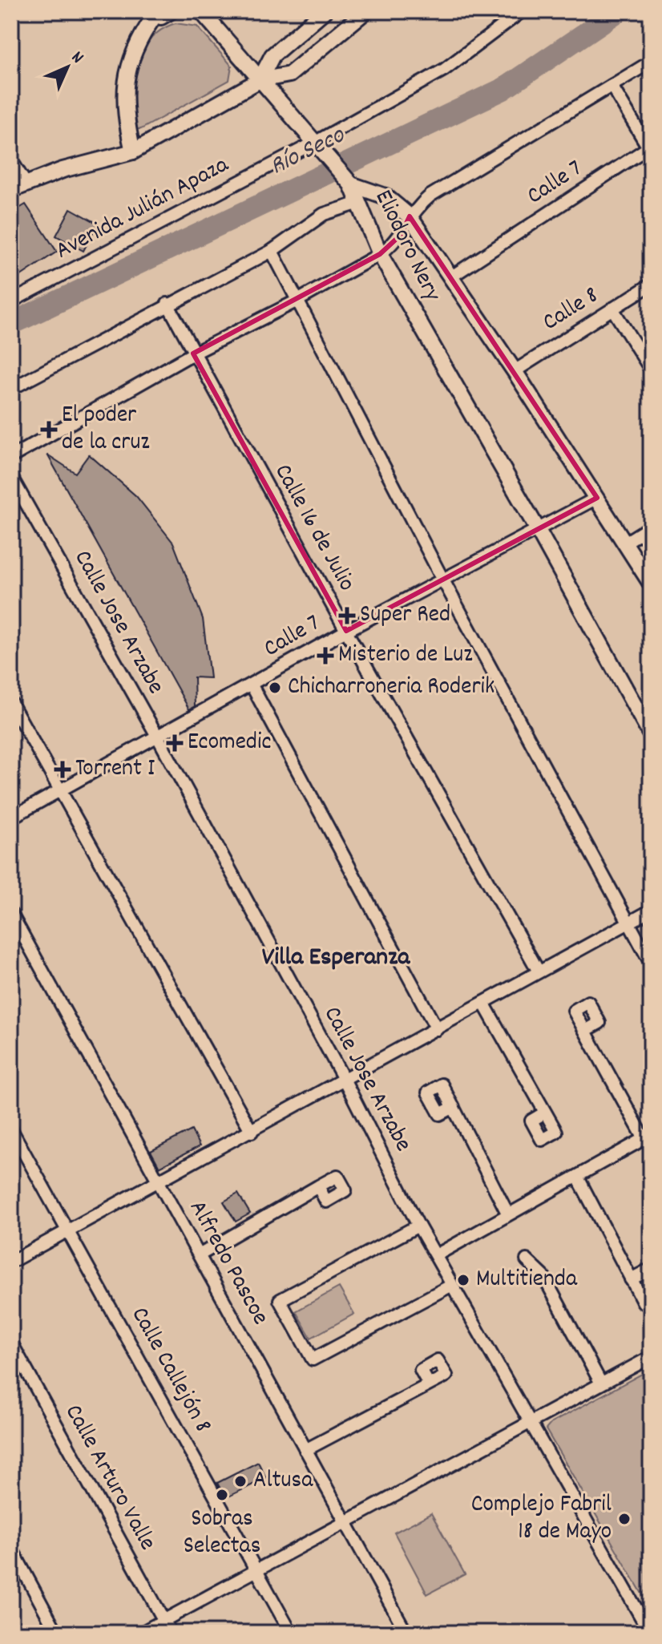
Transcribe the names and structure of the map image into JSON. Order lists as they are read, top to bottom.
{
  "streets": {
    "street": [
      "Calle 7",
      "Avenida Julián Apaza",
      "Eliodoro Nery",
      "Calle 8",
      "Calle 16 de Julio",
      "Calle Jose Arzabe",
      "Alfredo Pascoe",
      "Calle Callejón 8",
      "Calle Arturo Valle"
    ]
  },
  "crossings": [
    ["Calle 7", "Eliodoro Nery"],
    ["Calle 7", "Calle 16 de Julio"],
    ["Calle 7", "Calle Jose Arzabe"],
    ["Eliodoro Nery", "Calle 8"]
  ],
  "districts": ["Villa Esperanza"],
  "water": ["Río Seco"],
  "places": {
    "health": [
      "El poder de la cruz",
      "Super Red",
      "Misterio de Luz",
      "Ecomedic",
      "Torrent I"
    ],
    "other": [
      "Chicharroneria Roderik",
      "Multitienda",
      "Altusa",
      "Sobras Selectas",
      "Complejo Fabril 18 de Mayo"
    ]
  },
  "north": "top right"
}
